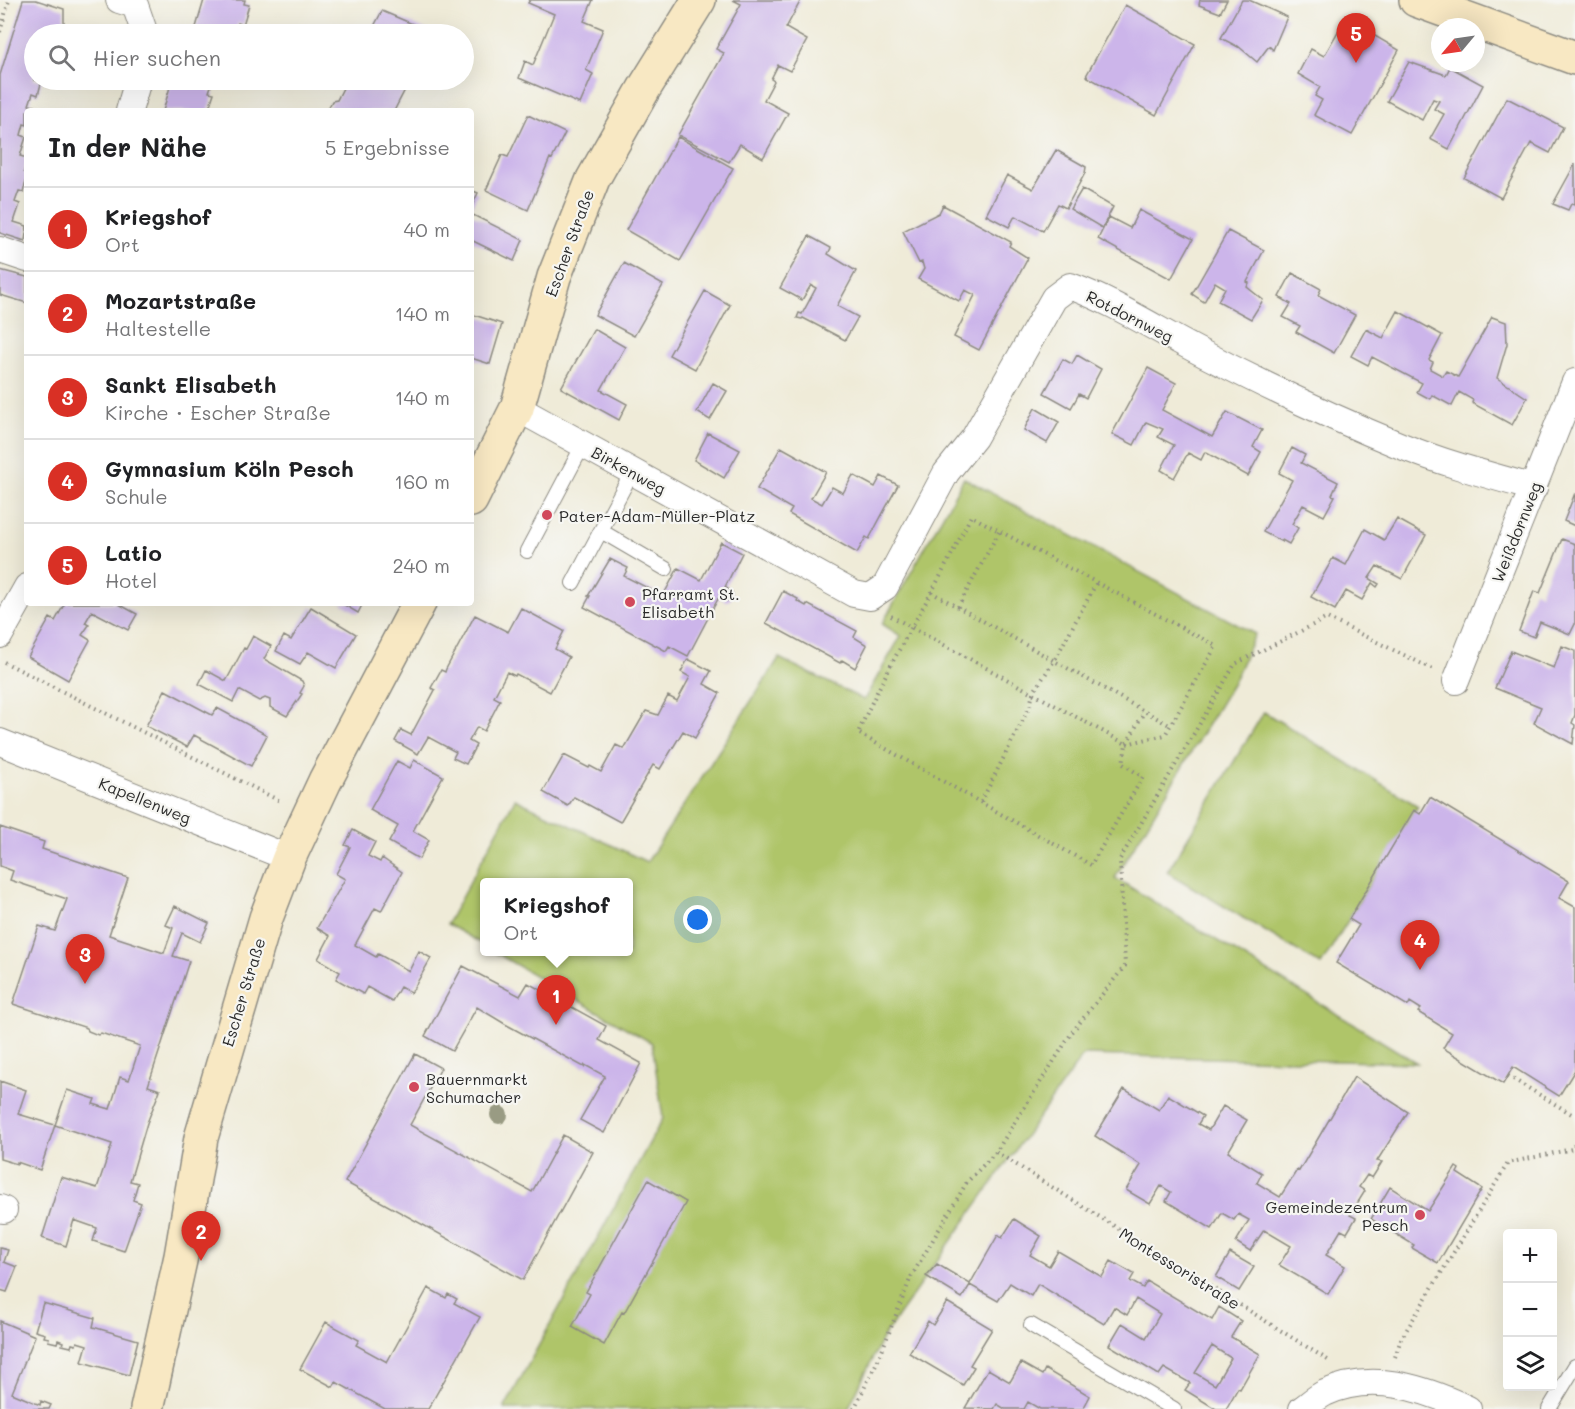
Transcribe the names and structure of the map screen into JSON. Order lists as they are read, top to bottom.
{
  "streets": {
    "main road": ["Escher Straße"],
    "street": [
      "Rotdornweg",
      "Birkenweg",
      "Weißdornweg",
      "Kapellenweg"
    ],
    "path": ["Montessoristraße"]
  },
  "crossings": [
    ["Escher Straße", "Birkenweg"],
    ["Escher Straße", "Kapellenweg"],
    ["Rotdornweg", "Birkenweg"],
    ["Rotdornweg", "Weißdornweg"]
  ],
  "places": [
    "Pater-Adam-Müller-Platz",
    "Pfarramt St. Elisabeth",
    "Bauernmarkt Schumacher",
    "Gemeindezentrum Pesch"
  ],
  "north": "bottom left",
  "page": {
    "pins": [
      "5",
      "4",
      "3",
      "1",
      "2"
    ],
    "search": "Hier suchen",
    "heading": ["In der Nähe", "5 Ergebnisse"],
    "list": [
      {
        "mark": "1",
        "name": "Kriegshof",
        "note": "Ort",
        "value": "40 m"
      },
      {
        "mark": "2",
        "name": "Mozartstraße",
        "note": "Haltestelle",
        "value": "140 m"
      },
      {
        "mark": "3",
        "name": "Sankt Elisabeth",
        "note": "Kirche · Escher Straße",
        "value": "140 m"
      },
      {
        "mark": "4",
        "name": "Gymnasium Köln Pesch",
        "note": "Schule",
        "value": "160 m"
      },
      {
        "mark": "5",
        "name": "Latio",
        "note": "Hotel",
        "value": "240 m"
      }
    ],
    "popup": ["Kriegshof", "Ort"],
    "map_buttons": ["+", "−"]
  }
}
